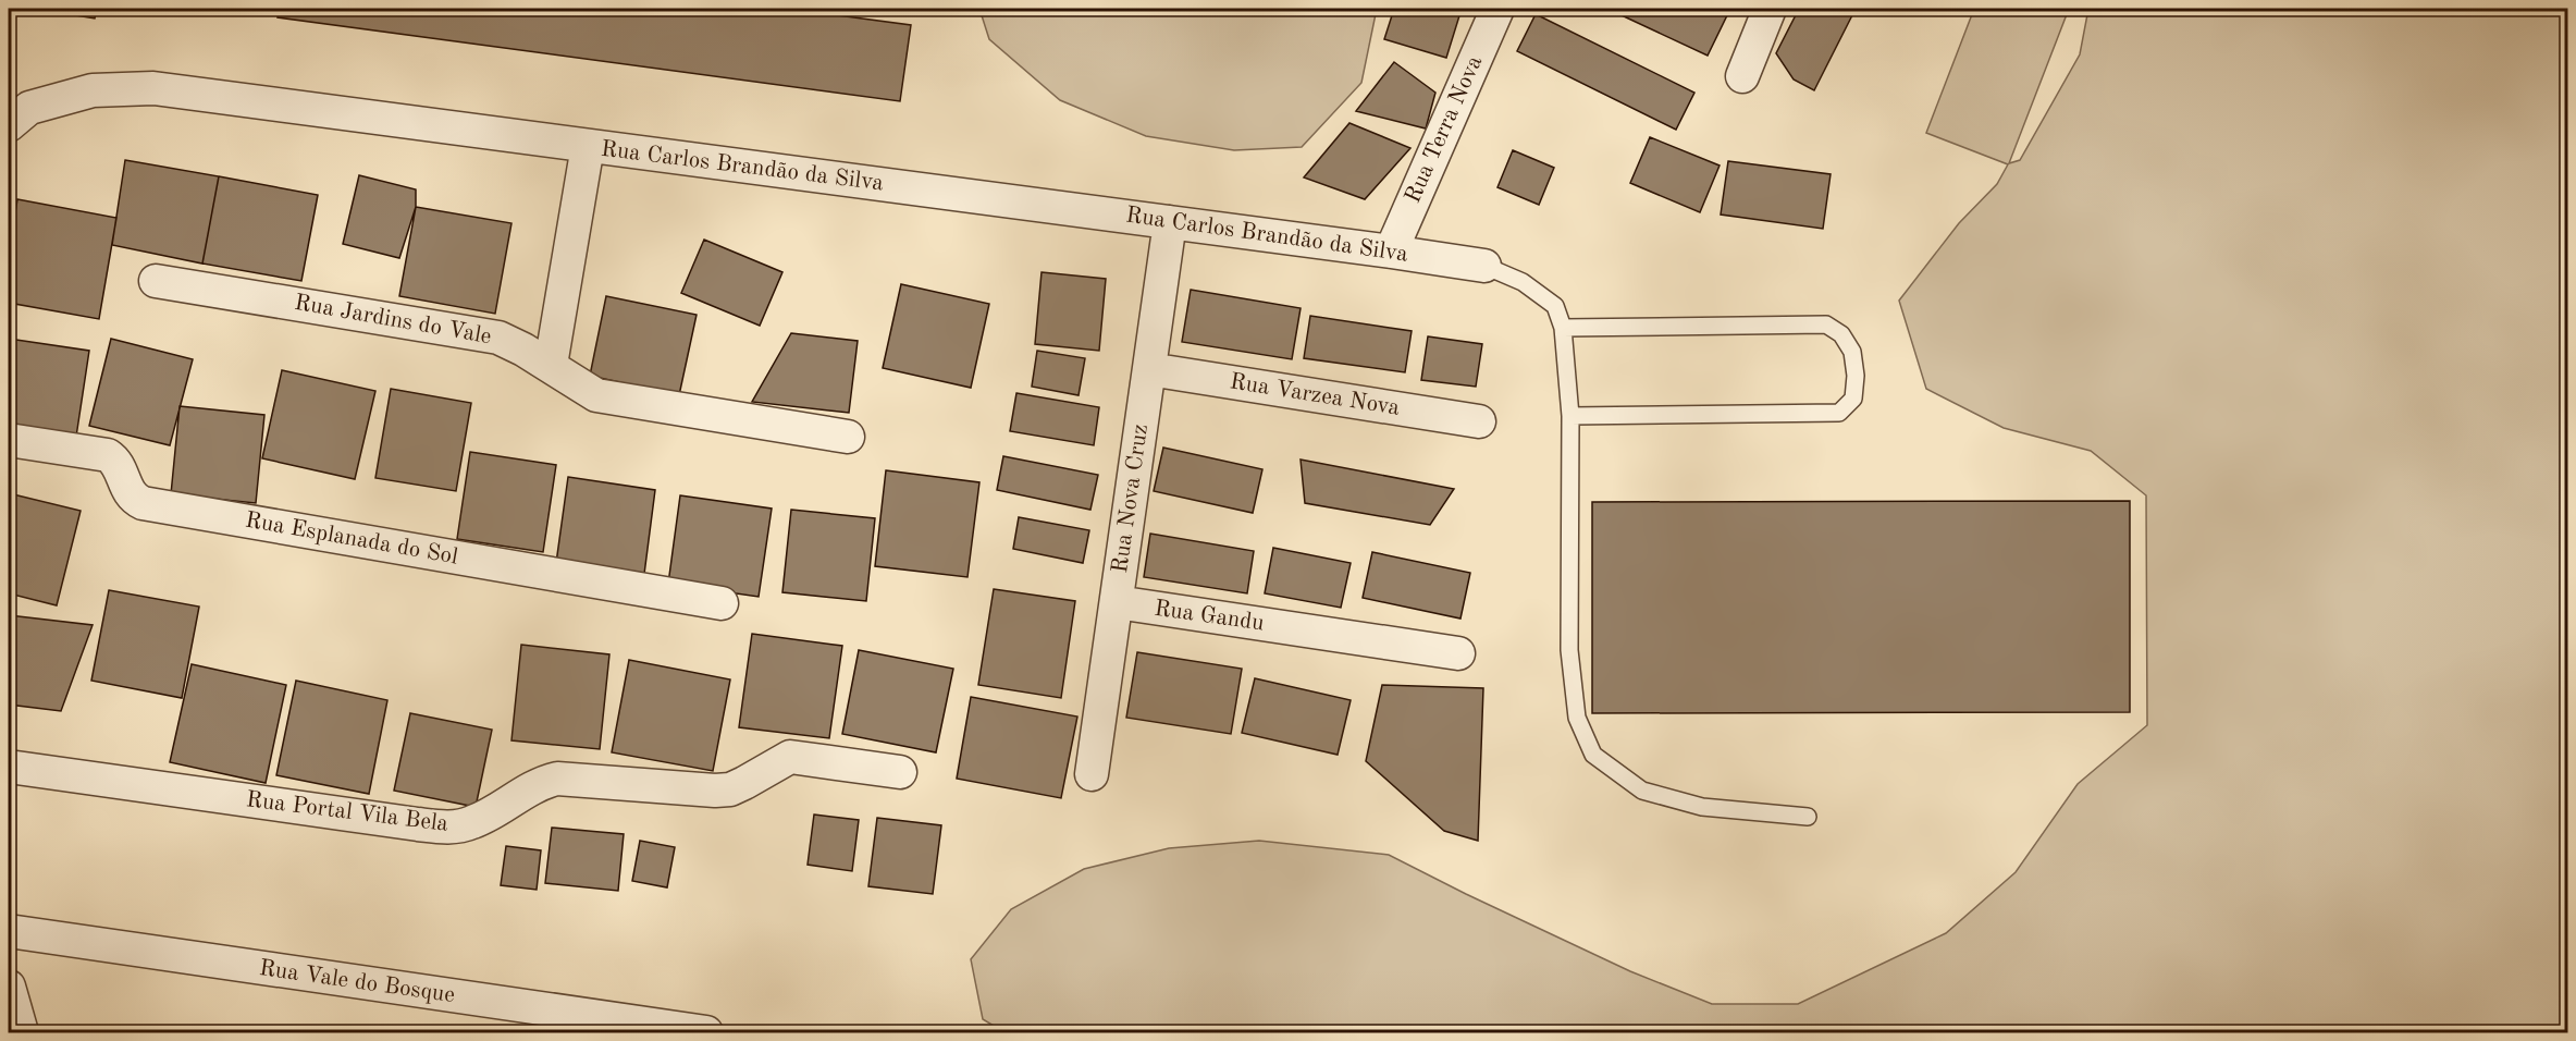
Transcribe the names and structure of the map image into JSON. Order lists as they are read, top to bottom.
{
  "streets": {
    "street": [
      "Rua Terra Nova",
      "Rua Carlos Brandão da Silva",
      "Rua Jardins do Vale",
      "Rua Varzea Nova",
      "Rua Nova Cruz",
      "Rua Esplanada do Sol",
      "Rua Gandu",
      "Rua Portal Vila Bela",
      "Rua Vale do Bosque"
    ]
  },
  "crossings": [
    ["Rua Terra Nova", "Rua Carlos Brandão da Silva"],
    ["Rua Carlos Brandão da Silva", "Rua Nova Cruz"],
    ["Rua Varzea Nova", "Rua Nova Cruz"],
    ["Rua Nova Cruz", "Rua Gandu"]
  ]
}
